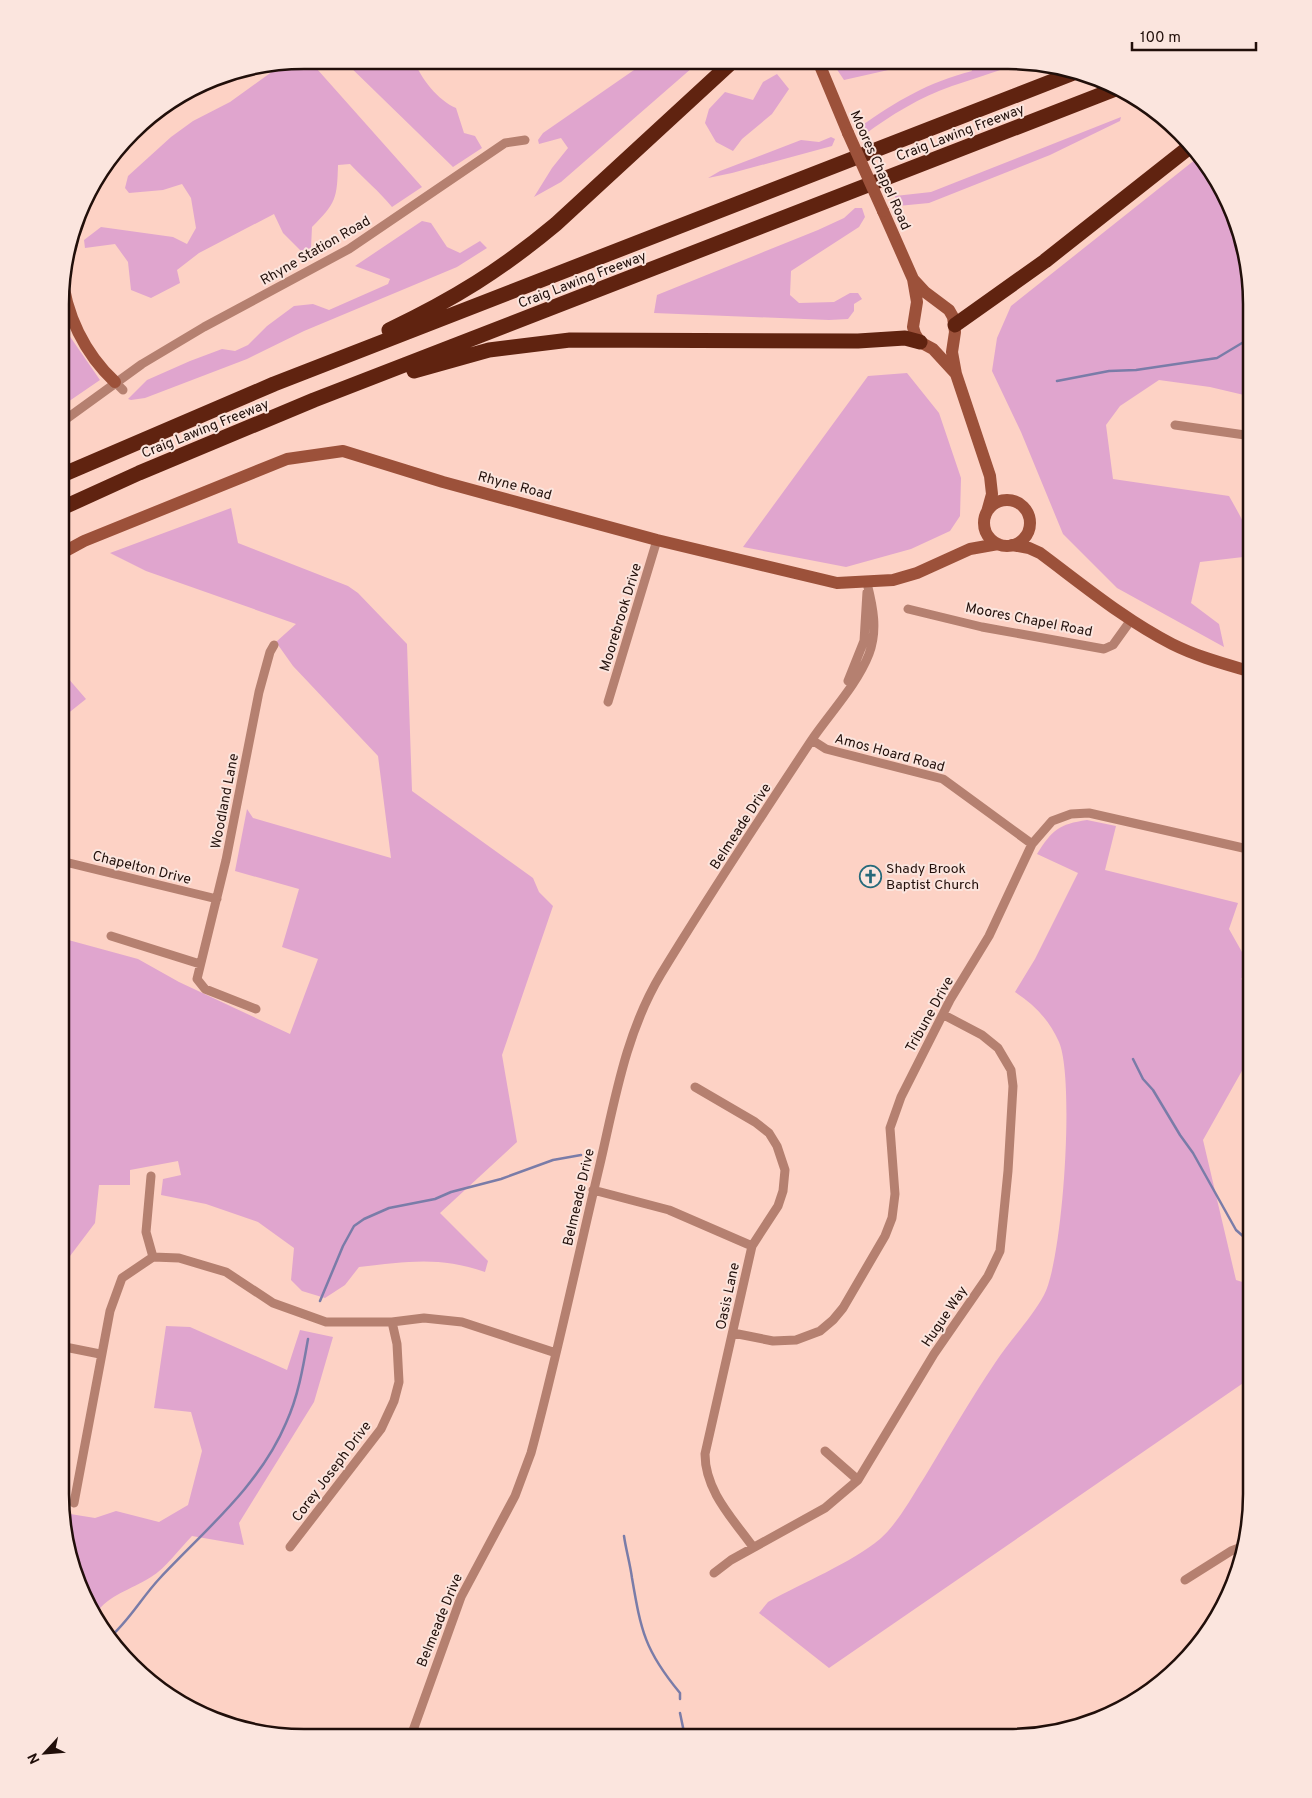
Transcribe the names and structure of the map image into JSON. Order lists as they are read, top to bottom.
{
  "streets": {
    "highway": ["Craig Lawing Freeway"],
    "street": [
      "Moores Chapel Road",
      "Rhyne Station Road",
      "Rhyne Road",
      "Moorebrook Drive",
      "Amos Hoard Road",
      "Woodland Lane",
      "Belmeade Drive",
      "Chapelton Drive",
      "Tribune Drive",
      "Oasis Lane",
      "Hugue Way",
      "Corey Joseph Drive"
    ]
  },
  "crossings": [
    ["Moores Chapel Road", "Rhyne Road"],
    ["Rhyne Road", "Moorebrook Drive"],
    ["Rhyne Road", "Belmeade Drive"],
    ["Amos Hoard Road", "Belmeade Drive"],
    ["Amos Hoard Road", "Tribune Drive"],
    ["Woodland Lane", "Chapelton Drive"],
    ["Tribune Drive", "Oasis Lane"],
    ["Tribune Drive", "Hugue Way"],
    ["Oasis Lane", "Hugue Way"]
  ],
  "places": {
    "church": ["Shady Brook Baptist Church"]
  },
  "scale_bar": "100 m",
  "north": "bottom left"
}
